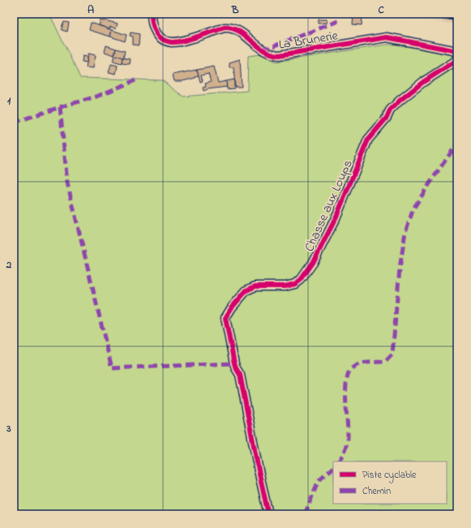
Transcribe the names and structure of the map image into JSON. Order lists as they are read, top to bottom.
{
  "streets": {
    "street": ["La Brunerie", "Chasse aux Loups"]
  },
  "legend": ["Piste cyclable", "Chemin"],
  "grid": {
    "columns": ["A", "B", "C"],
    "rows": ["1", "2", "3"]
  }
}
